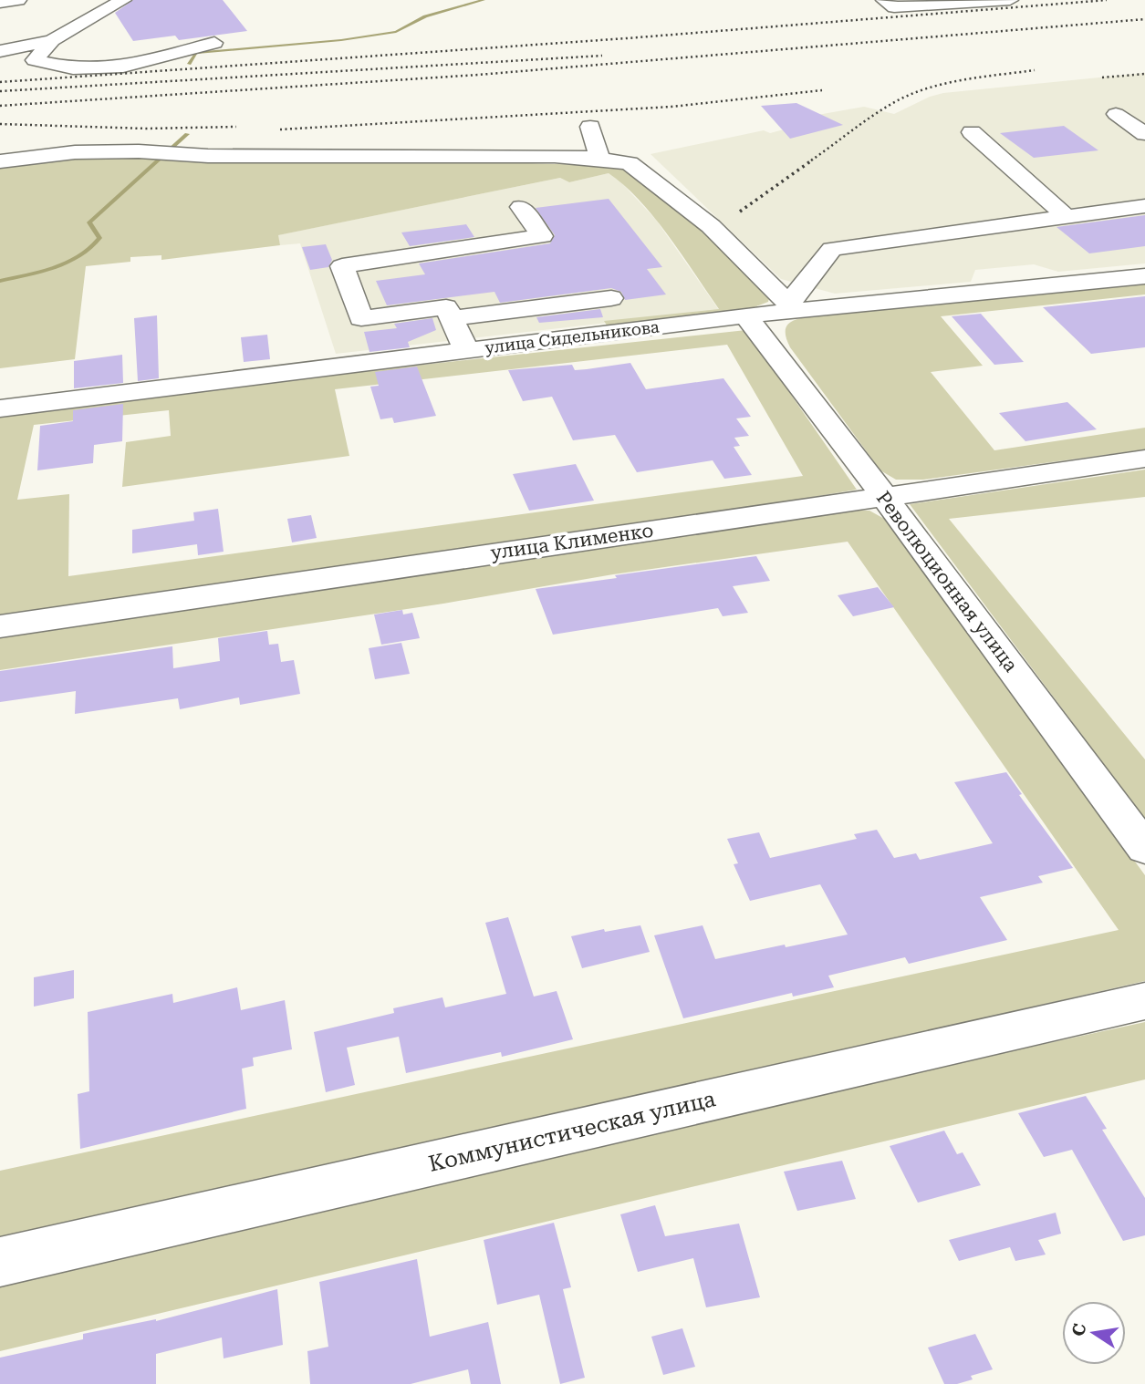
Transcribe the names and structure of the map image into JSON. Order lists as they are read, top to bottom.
{
  "streets": {
    "street": [
      "улица Сидельникова",
      "улица Клименко",
      "Революционная улица",
      "Коммунистическая улица"
    ]
  },
  "crossings": [
    ["улица Сидельникова", "Революционная улица"],
    ["улица Клименко", "Революционная улица"]
  ],
  "north": "left"
}
